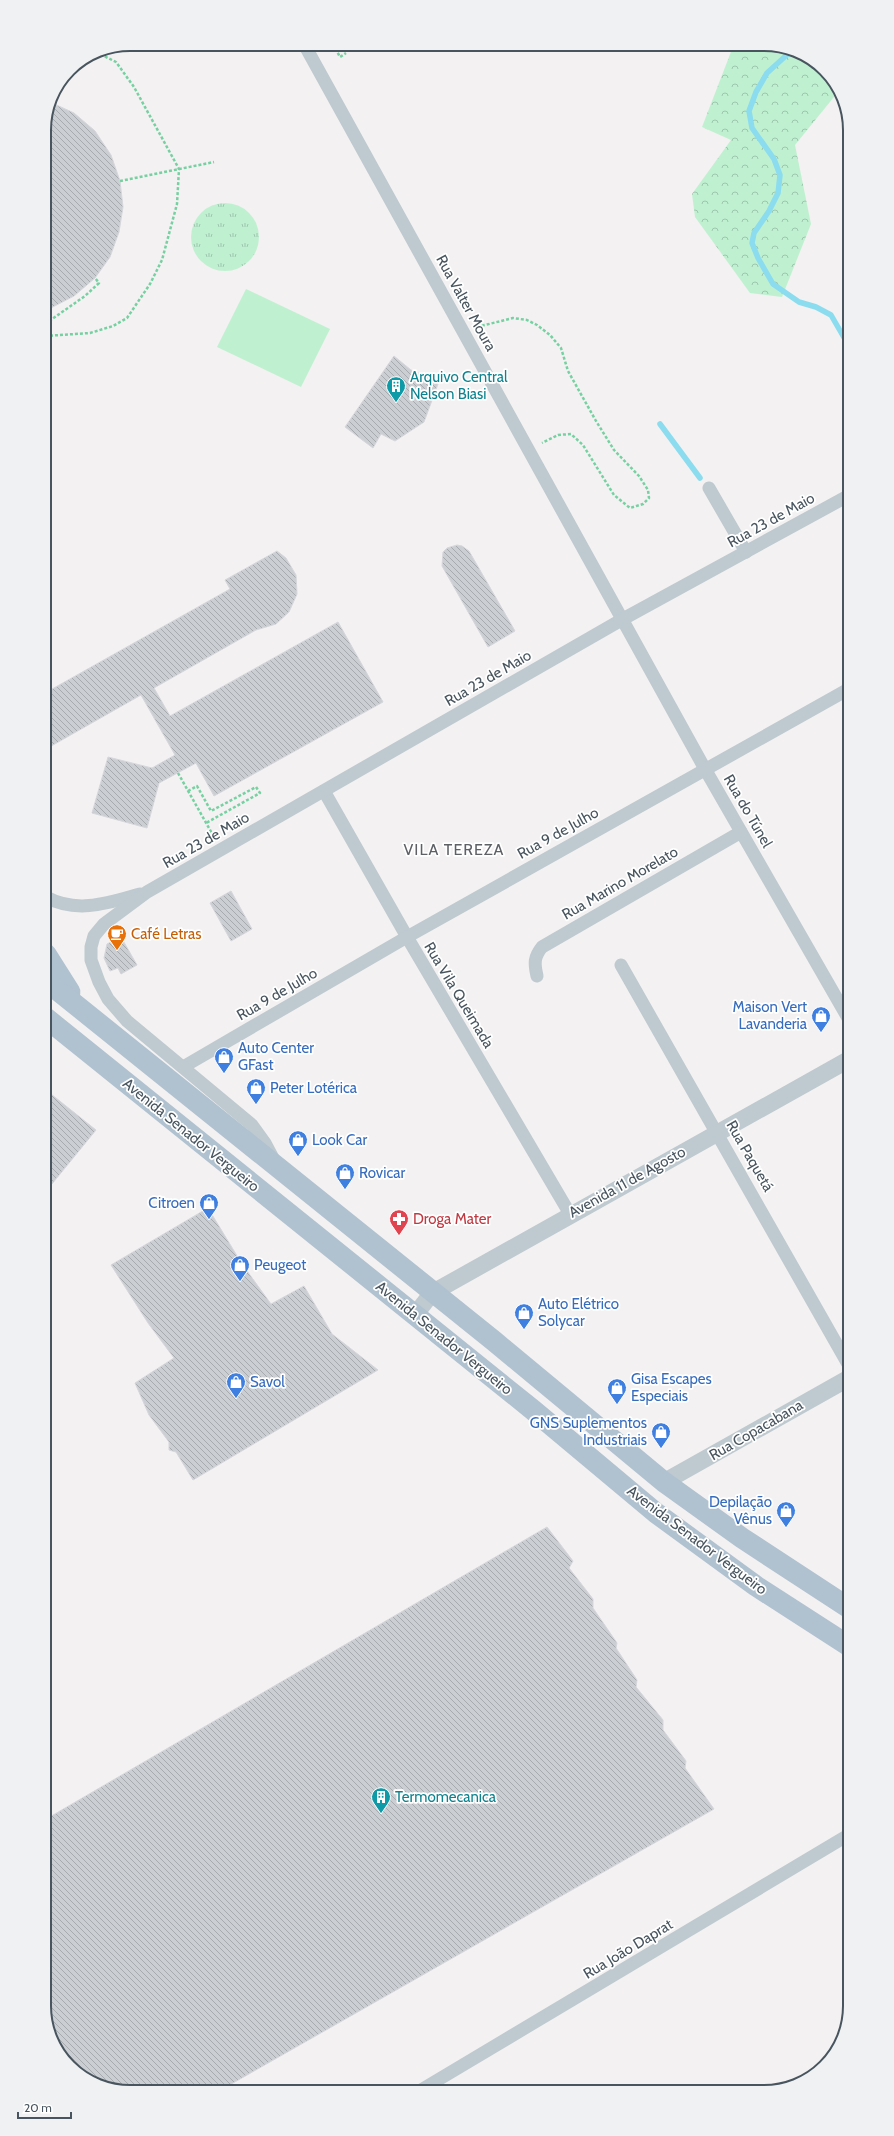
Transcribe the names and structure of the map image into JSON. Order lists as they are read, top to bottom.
{
  "streets": {
    "main road": ["Avenida Senador Vergueiro"],
    "street": [
      "Rua Valter Moura",
      "Rua 23 de Maio",
      "Rua do Túnel",
      "Rua 9 de Julho",
      "Rua Marino Morelato",
      "Rua Vila Queimada",
      "Rua Paquetá",
      "Avenida 11 de Agosto",
      "Rua Copacabana",
      "Rua João Daprat"
    ]
  },
  "crossings": [
    ["Rua Valter Moura", "Rua 23 de Maio"],
    ["Rua Valter Moura", "Rua do Túnel"],
    ["Rua 23 de Maio", "Rua do Túnel"],
    ["Rua 23 de Maio", "Rua 9 de Julho"],
    ["Rua 23 de Maio", "Rua Vila Queimada"],
    ["Rua do Túnel", "Rua 9 de Julho"],
    ["Rua do Túnel", "Rua Marino Morelato"],
    ["Rua 9 de Julho", "Rua Vila Queimada"],
    ["Rua Vila Queimada", "Avenida 11 de Agosto"],
    ["Avenida Senador Vergueiro", "Avenida 11 de Agosto"],
    ["Avenida Senador Vergueiro", "Rua Copacabana"],
    ["Rua Paquetá", "Avenida 11 de Agosto"]
  ],
  "districts": ["VILA TEREZA"],
  "places": {
    "building": ["Arquivo Central Nelson Biasi", "Termomecanica"],
    "cafe": ["Café Letras"],
    "shop": [
      "Maison Vert Lavanderia",
      "Auto Center GFast",
      "Peter Lotérica",
      "Look Car",
      "Rovicar",
      "Citroen",
      "Peugeot",
      "Auto Elétrico Solycar",
      "Savol",
      "Gisa Escapes Especiais",
      "GNS Suplementos Industriais",
      "Depilação Vênus"
    ],
    "pharmacy": ["Droga Mater"]
  },
  "scale_bar": "20 m"
}
